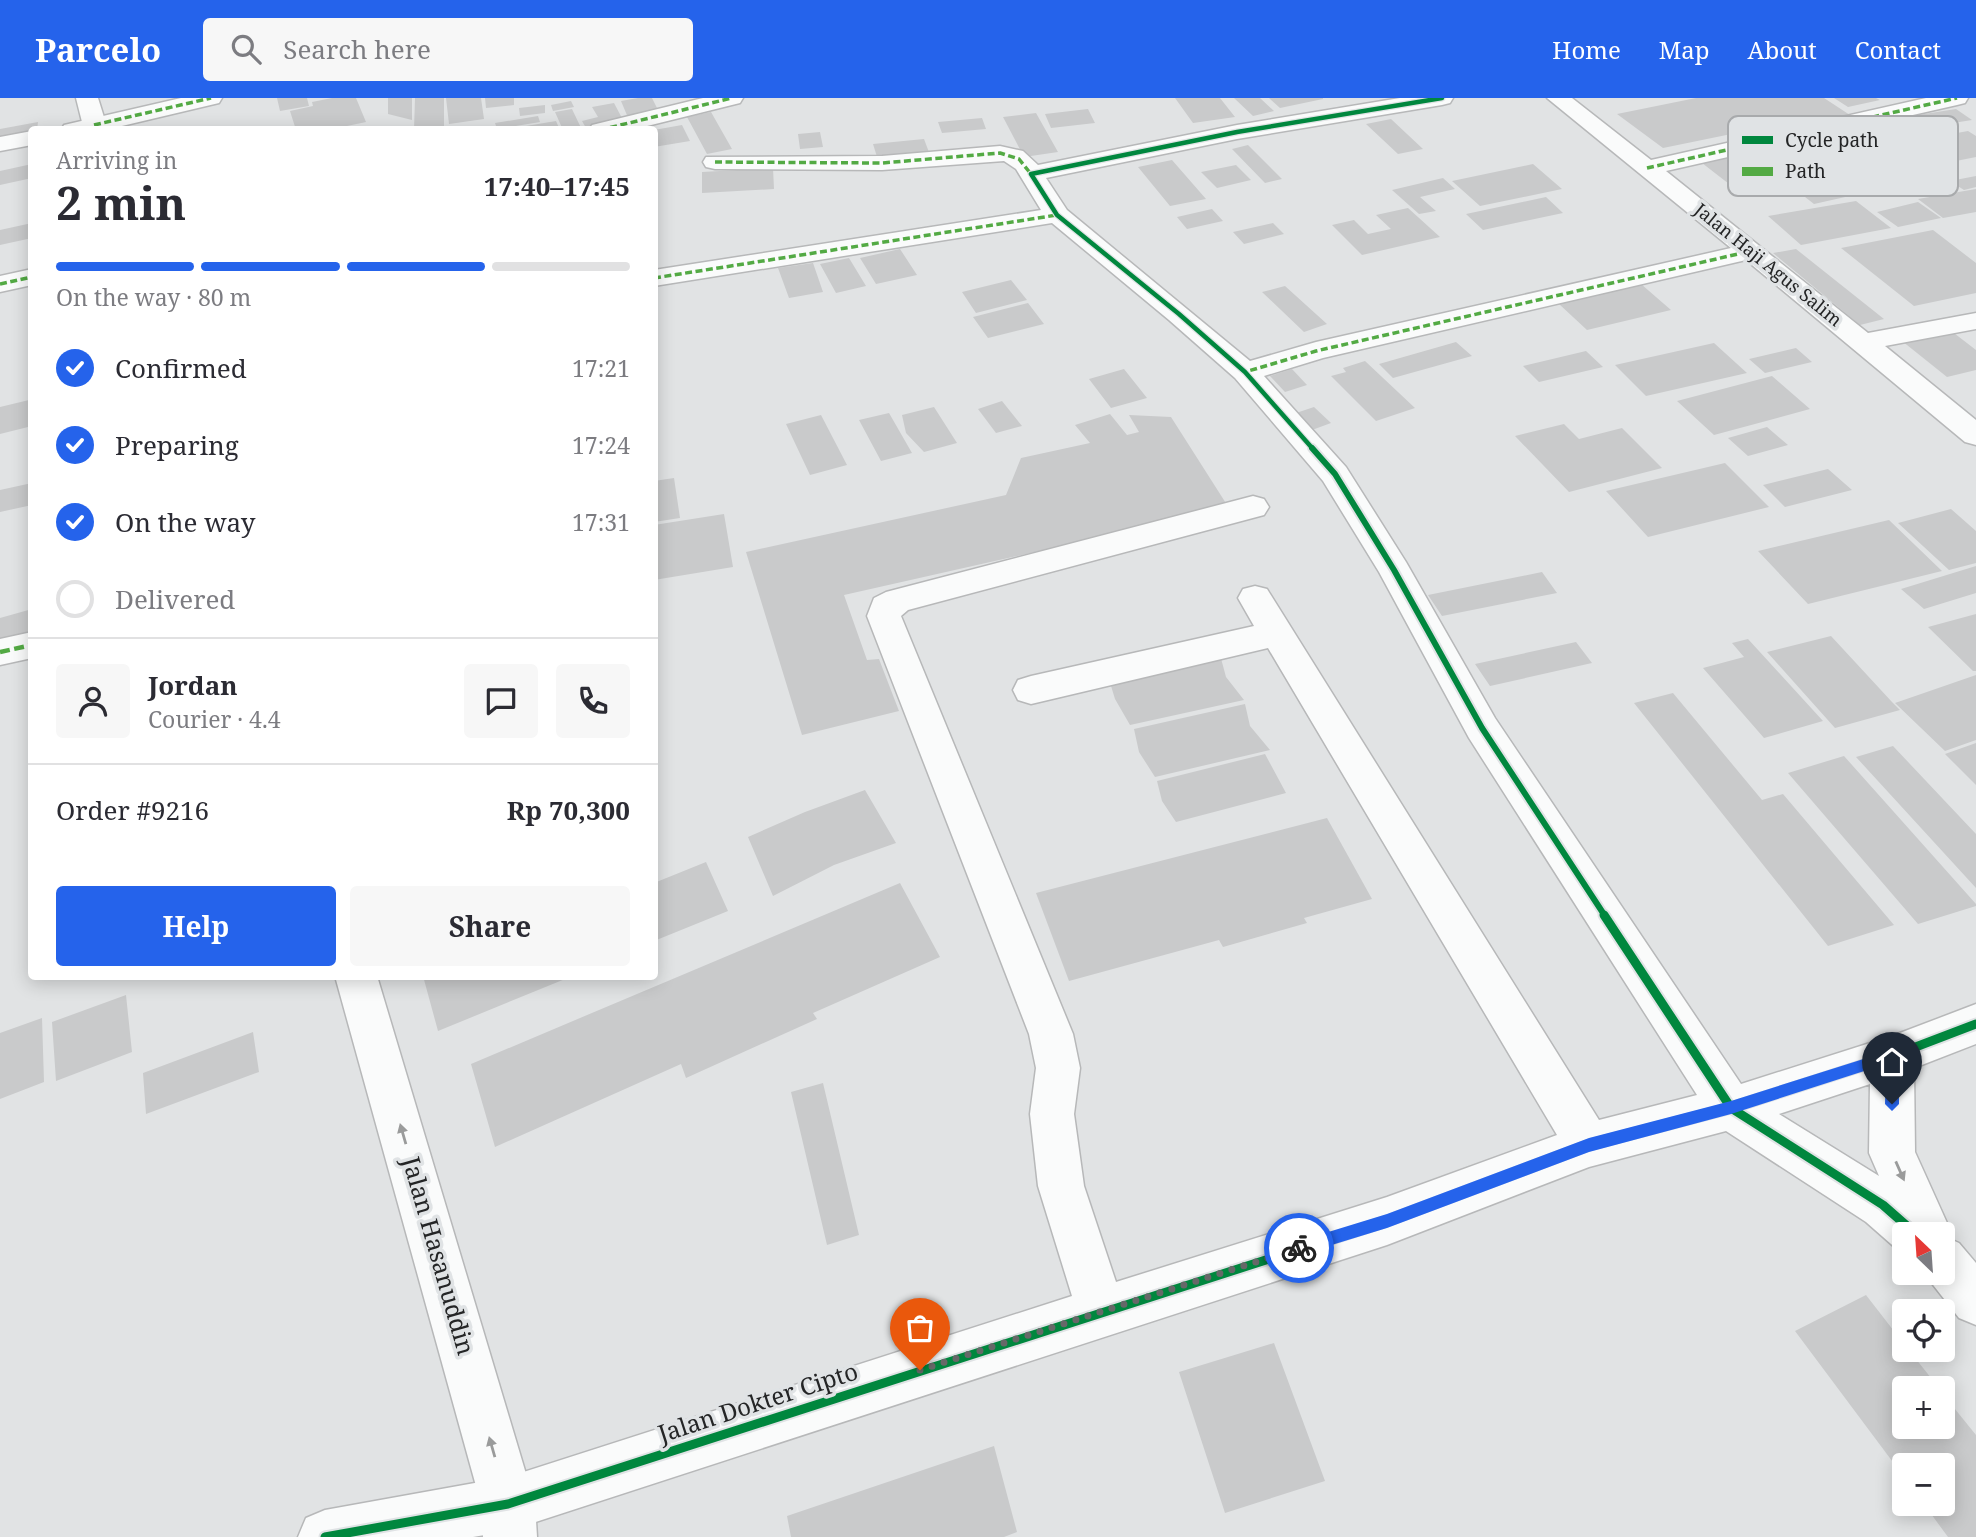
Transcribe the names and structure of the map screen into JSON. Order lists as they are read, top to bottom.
{
  "streets": {
    "street": ["Jalan Haji Agus Salim", "Jalan Hasanuddin", "Jalan Dokter Cipto"]
  },
  "crossings": [
    ["Jalan Hasanuddin", "Jalan Dokter Cipto"]
  ],
  "one_way": ["Jalan Hasanuddin"],
  "legend": ["Cycle path", "Path"],
  "north": "top left",
  "page": {
    "header": "Parcelo",
    "search": "Search here",
    "nav": [
      "Home",
      "Map",
      "About",
      "Contact"
    ],
    "heading": ["2 min", "Arriving in", "17:40–17:45"],
    "panel": [
      "Jordan",
      "Courier · 4.4",
      "Order #9216",
      "Rp 70,300"
    ],
    "bar": "On the way · 80 m",
    "list": [
      ["Confirmed", "17:21"],
      ["Preparing", "17:24"],
      ["On the way", "17:31"],
      "Delivered"
    ],
    "buttons": ["Help", "Share"],
    "map_buttons": ["+", "−"]
  }
}
